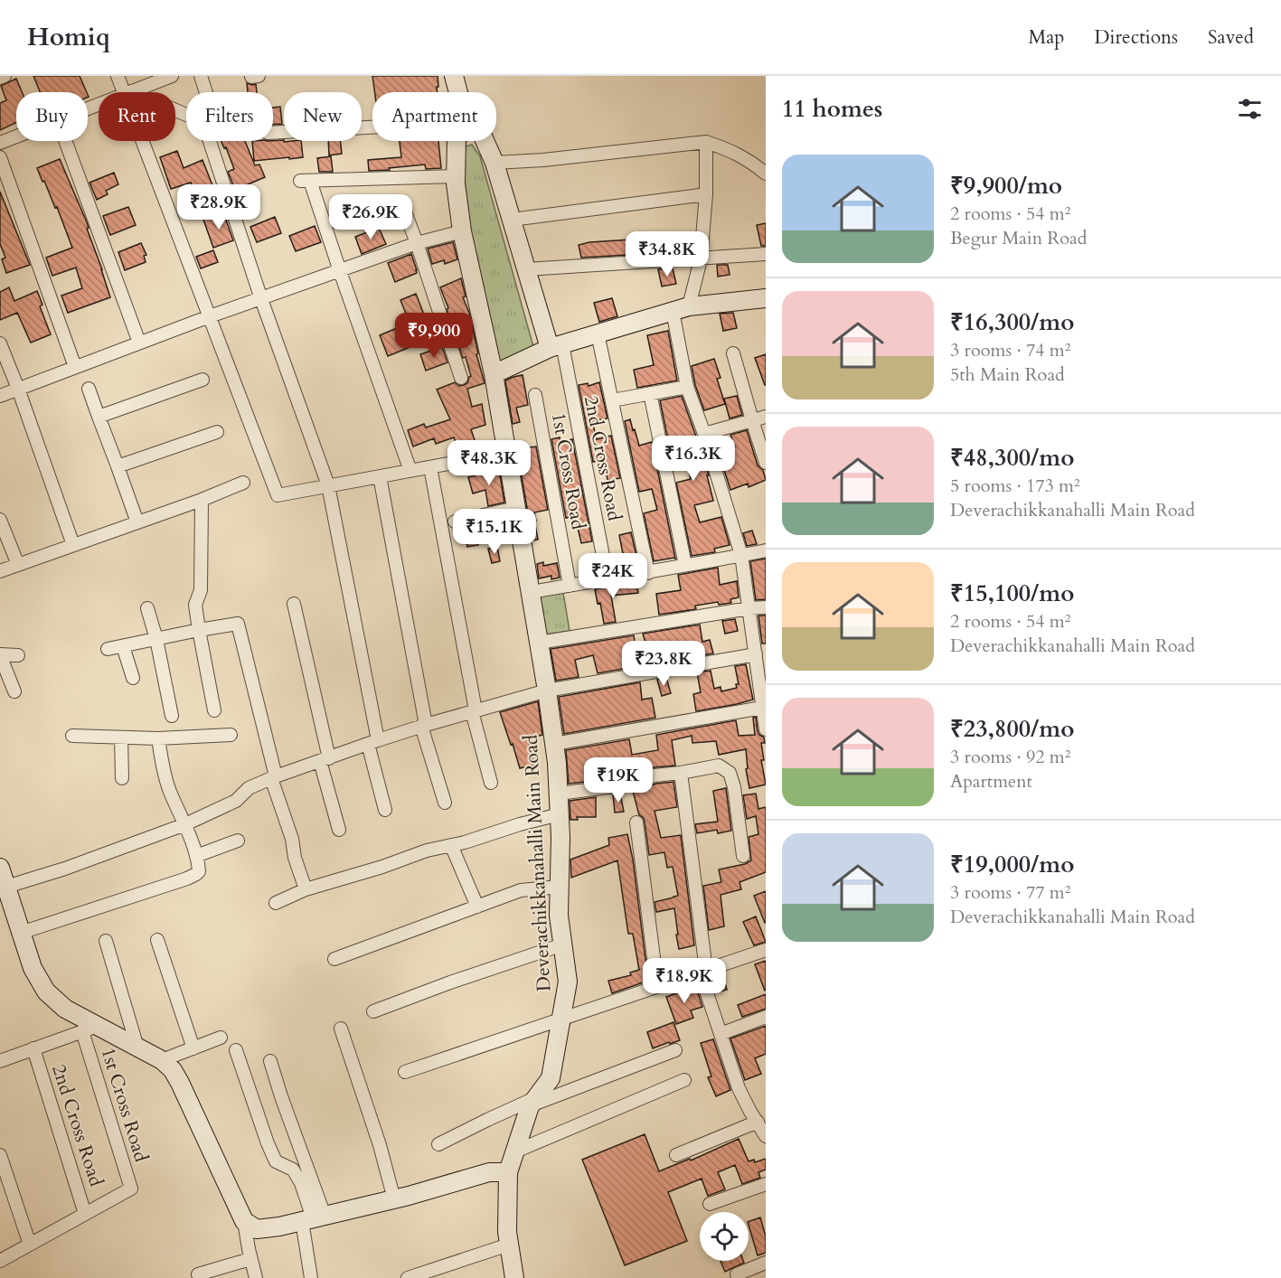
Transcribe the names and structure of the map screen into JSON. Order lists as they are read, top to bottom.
{
  "streets": {
    "street": ["2nd Cross Road", "1st Cross Road", "Deverachikkanahalli Main Road"]
  },
  "crossings": [
    ["2nd Cross Road", "1st Cross Road"]
  ],
  "page": {
    "header": "Homiq",
    "nav": ["Map", "Directions", "Saved"],
    "heading": "11 homes",
    "chip": [
      "Buy",
      "Rent",
      "Filters",
      "New",
      "Apartment"
    ],
    "list": [
      {
        "name": "₹9,900/mo",
        "note": "2 rooms · 54 m² · Begur Main Road"
      },
      {
        "name": "₹16,300/mo",
        "note": "3 rooms · 74 m² · 5th Main Road"
      },
      {
        "name": "₹48,300/mo",
        "note": "5 rooms · 173 m² · Deverachikkanahalli Main Road"
      },
      {
        "name": "₹15,100/mo",
        "note": "2 rooms · 54 m² · Deverachikkanahalli Main Road"
      },
      {
        "name": "₹23,800/mo",
        "note": "3 rooms · 92 m² · Apartment"
      },
      {
        "name": "₹19,000/mo",
        "note": "3 rooms · 77 m² · Deverachikkanahalli Main Road"
      }
    ],
    "price": [
      "₹28.9K",
      "₹26.9K",
      "₹34.8K",
      "₹9,900",
      "₹16.3K",
      "₹48.3K",
      "₹15.1K",
      "₹24K",
      "₹23.8K",
      "₹19K",
      "₹18.9K"
    ]
  }
}
